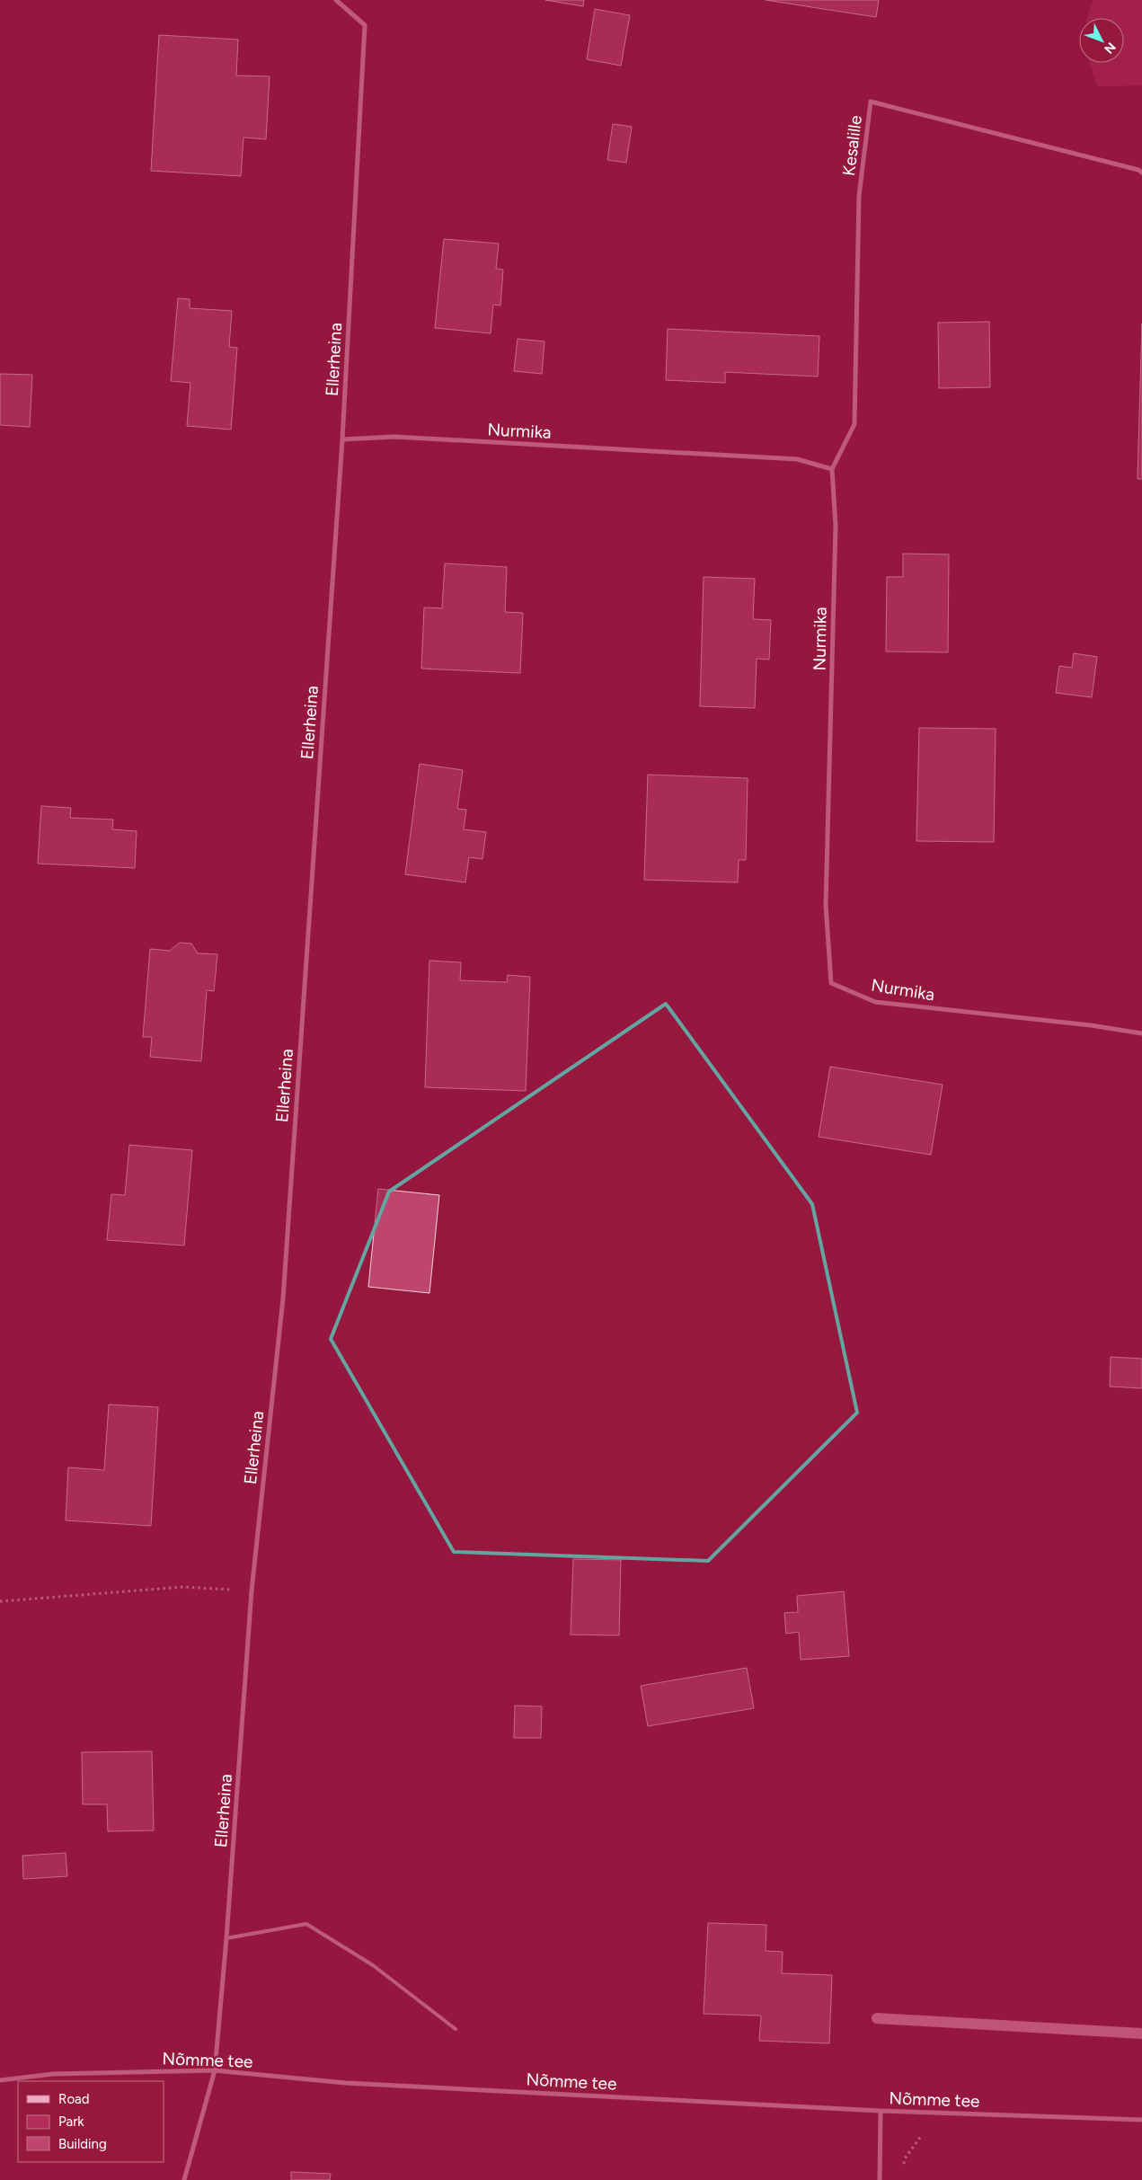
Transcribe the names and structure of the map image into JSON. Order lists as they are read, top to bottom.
{
  "streets": {
    "street": [
      "Kesalille",
      "Ellerheina",
      "Nurmika",
      "Nõmme tee"
    ]
  },
  "crossings": [
    ["Kesalille", "Nurmika"],
    ["Ellerheina", "Nurmika"],
    ["Ellerheina", "Nõmme tee"]
  ],
  "legend": ["Road", "Park", "Building"],
  "north": "bottom right"
}
